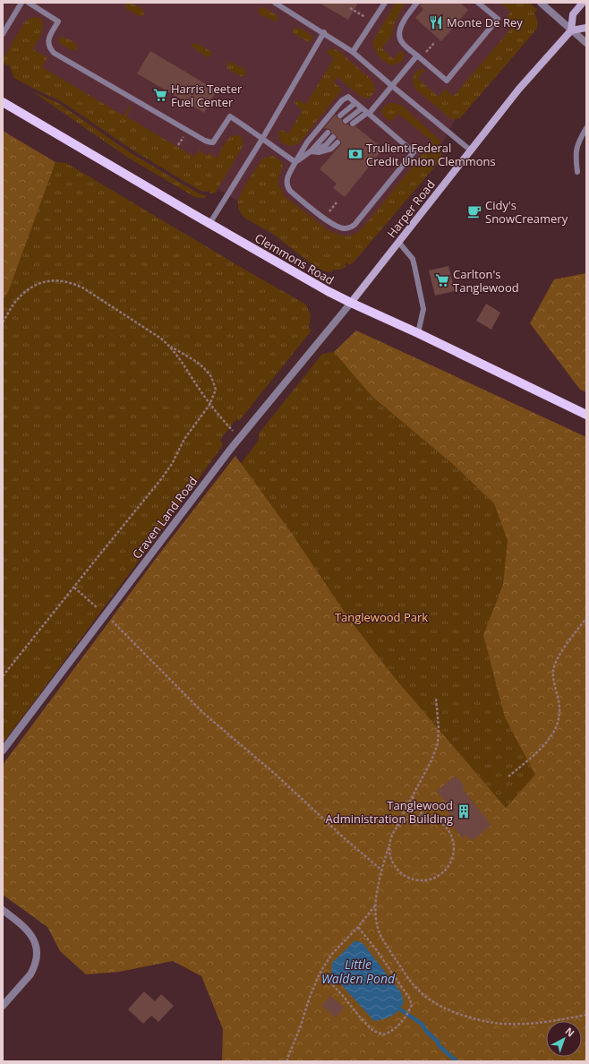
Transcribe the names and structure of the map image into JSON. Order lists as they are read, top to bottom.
{
  "streets": {
    "main road": ["Harper Road", "Clemmons Road"],
    "street": ["Craven Land Road"]
  },
  "crossings": [
    ["Harper Road", "Clemmons Road"],
    ["Harper Road", "Craven Land Road"],
    ["Clemmons Road", "Craven Land Road"]
  ],
  "water": ["Little Walden Pond"],
  "parks": ["Tanglewood Park"],
  "places": {
    "restaurant": ["Monte De Rey"],
    "supermarket": ["Harris Teeter Fuel Center", "Carlton's Tanglewood"],
    "bank": ["Trulient Federal Credit Union Clemmons"],
    "cafe": ["Cidy's SnowCreamery"],
    "building": ["Tanglewood Administration Building"]
  },
  "north": "top right"
}
